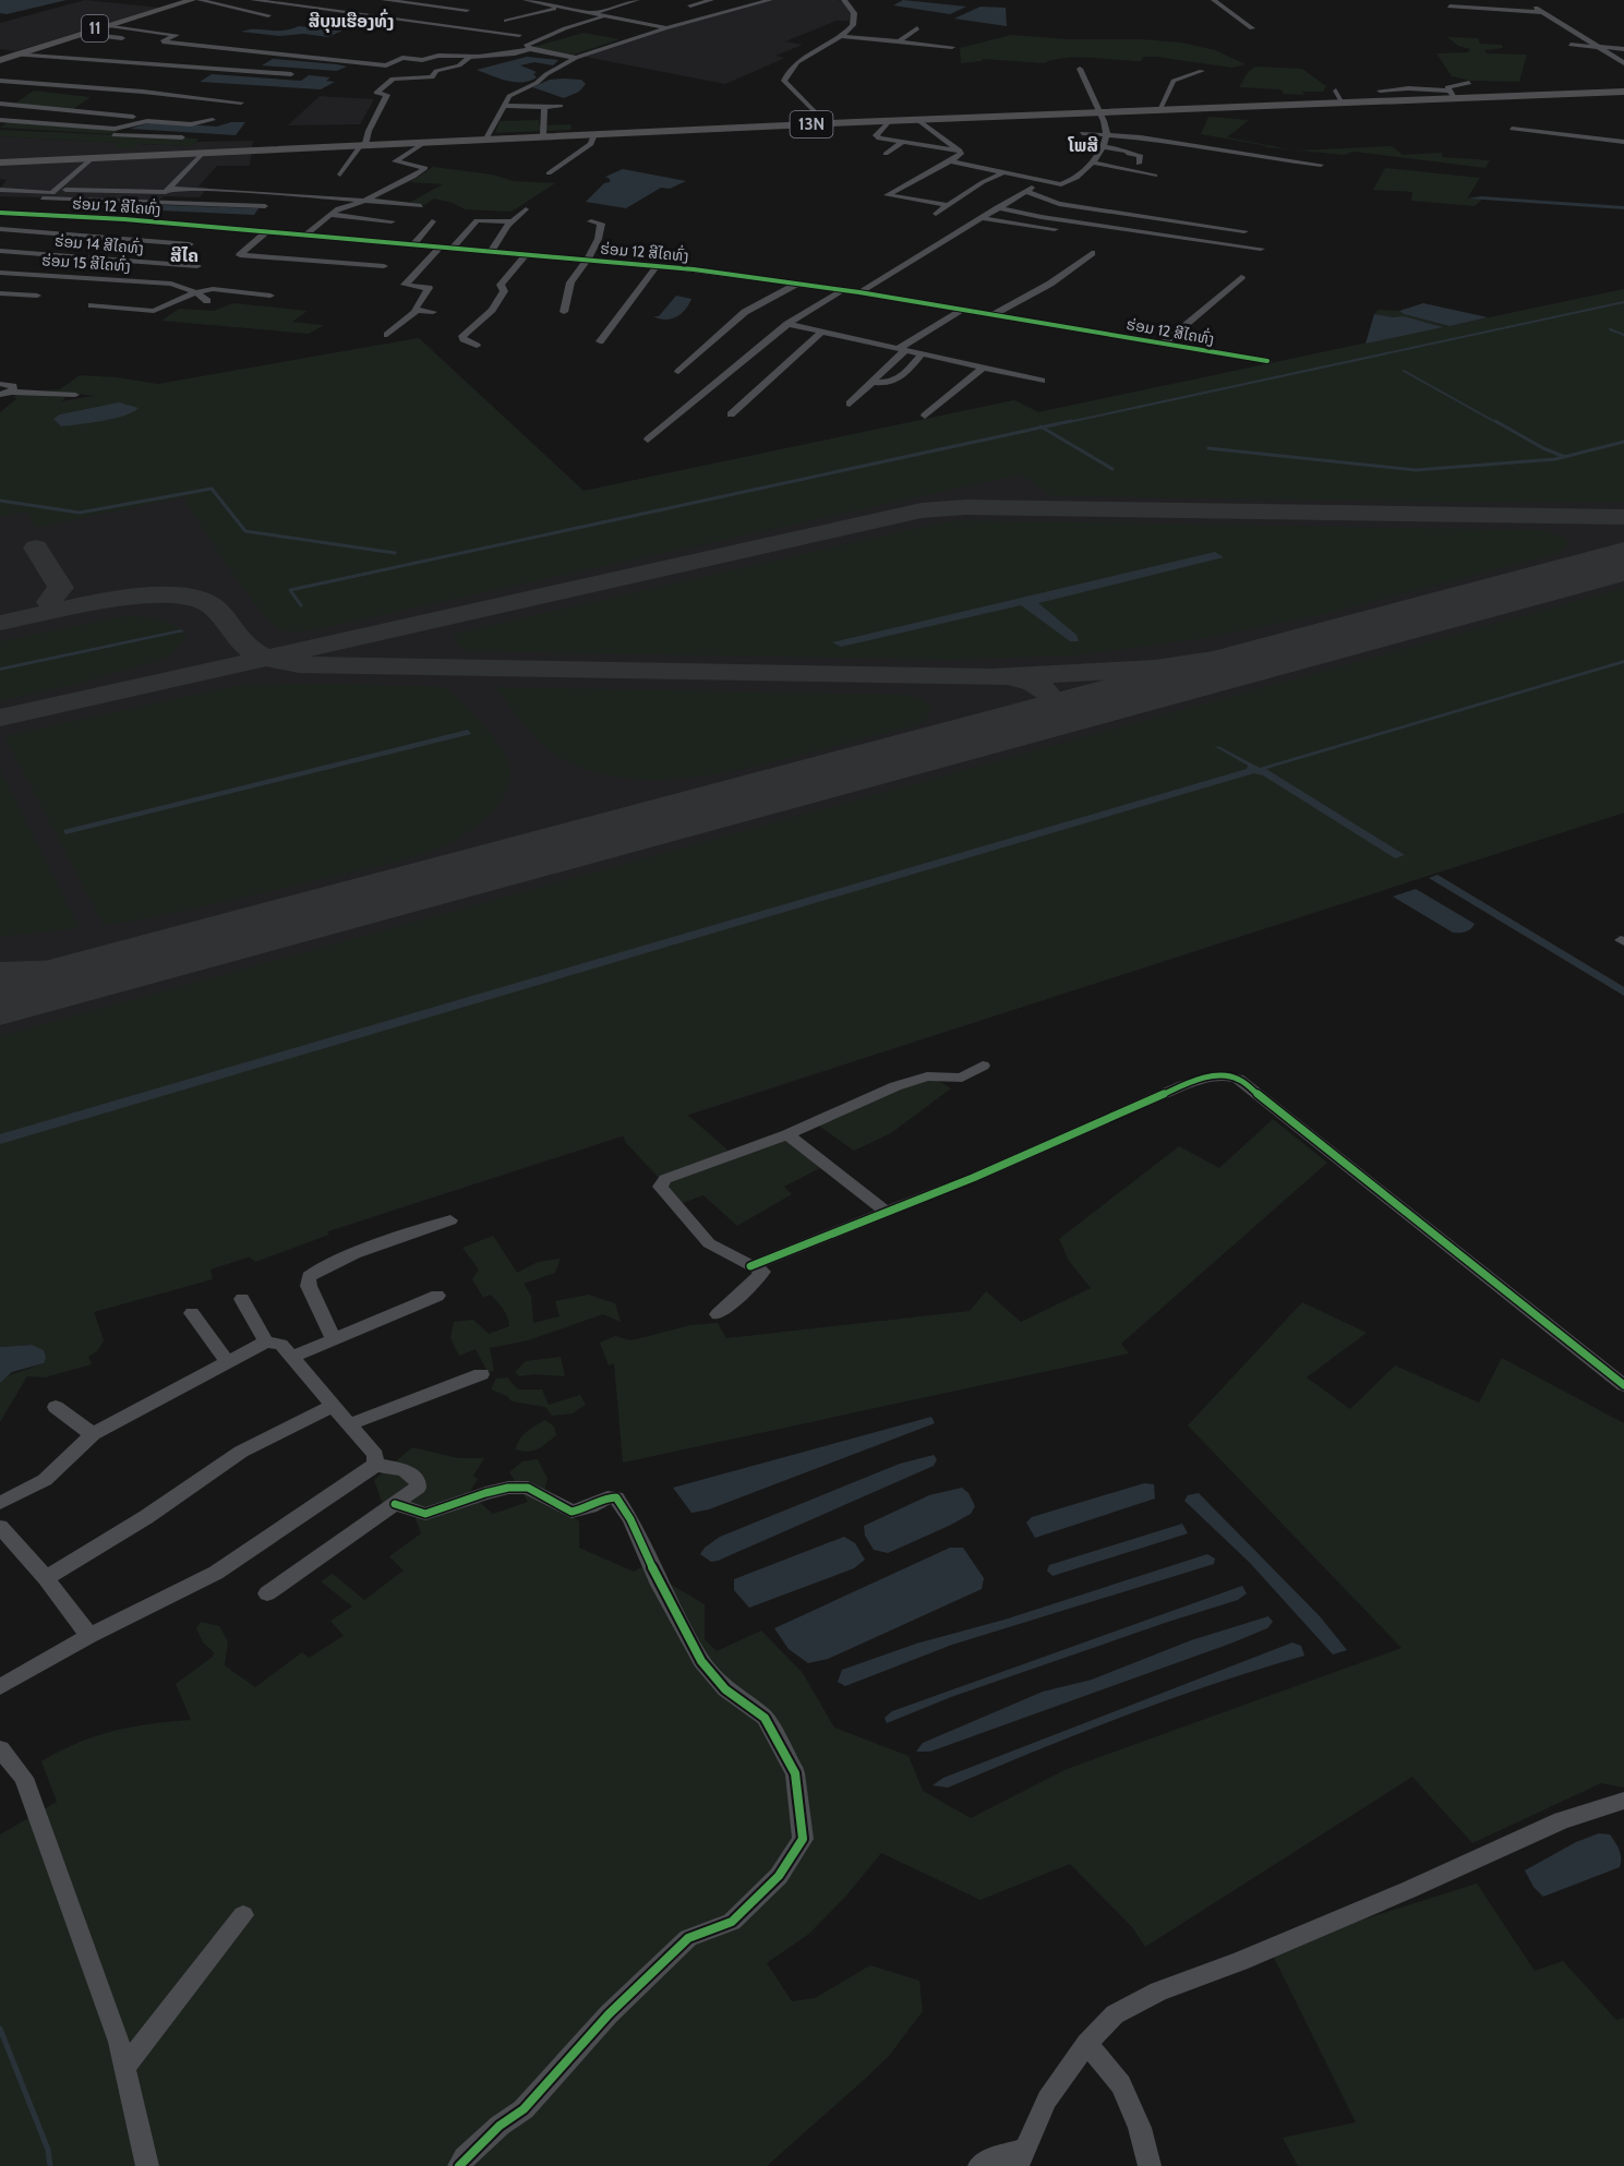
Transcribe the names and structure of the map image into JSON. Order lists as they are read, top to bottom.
{
  "streets": {
    "highway": ["11", "13N"],
    "street": ["ຮ່ອມ 12 ສີໄຄທົ່ງ", "ຮ່ອມ 14 ສີໄຄທົ່ງ", "ຮ່ອມ 15 ສີໄຄທົ່ງ"]
  },
  "districts": ["ສີບຸນເຮືອງທົ່ງ", "ໂພສີ", "ສີໄຄ"]
}
